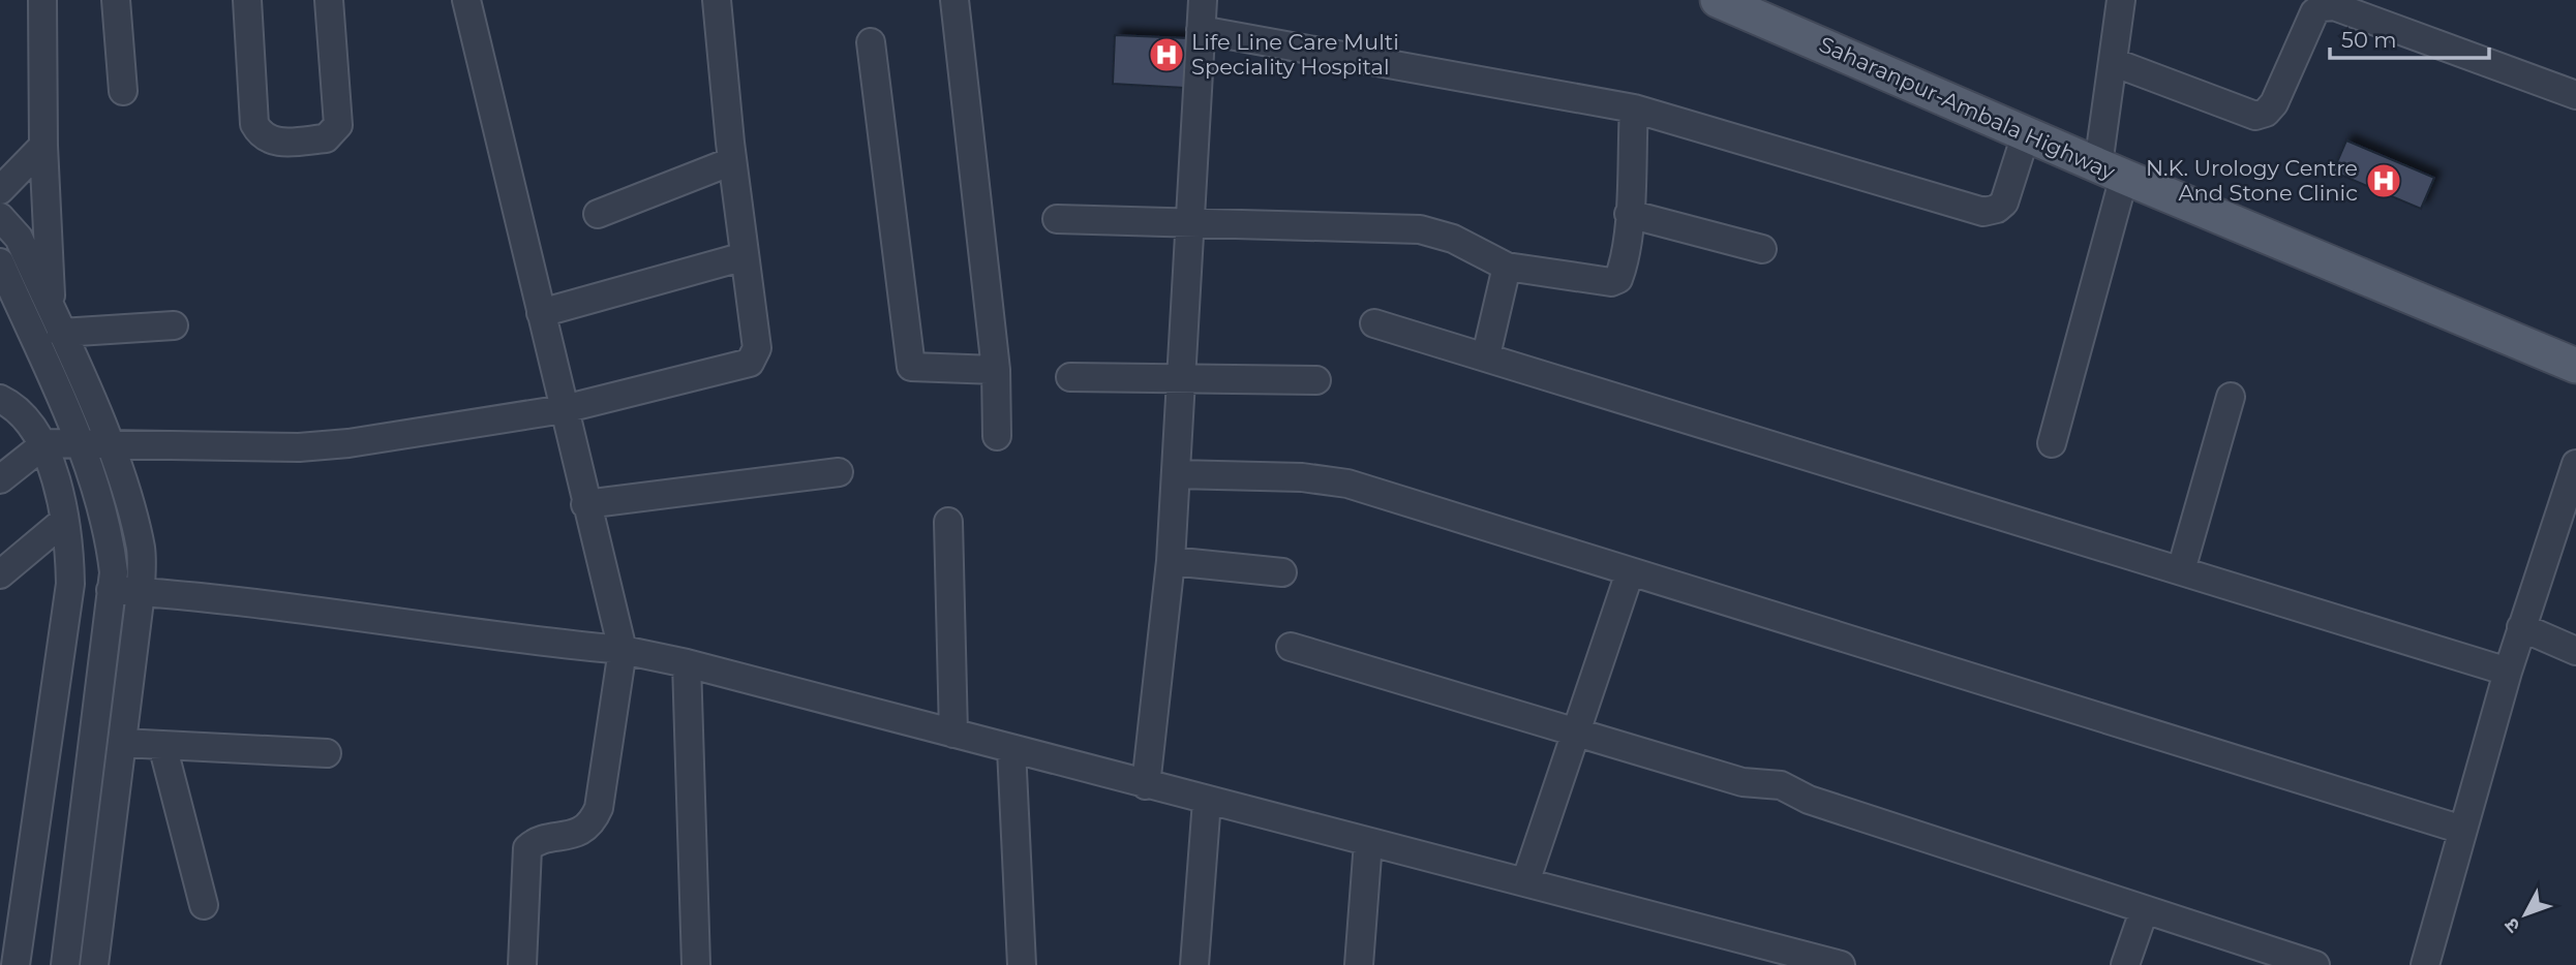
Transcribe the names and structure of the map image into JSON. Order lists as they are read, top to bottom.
{
  "streets": {
    "main road": ["Saharanpur-Ambala Highway"]
  },
  "places": {
    "hospital": ["Life Line Care Multi Speciality Hospital", "N.K. Urology Centre And Stone Clinic"]
  },
  "scale_bar": "50 m",
  "north": "bottom left"
}
